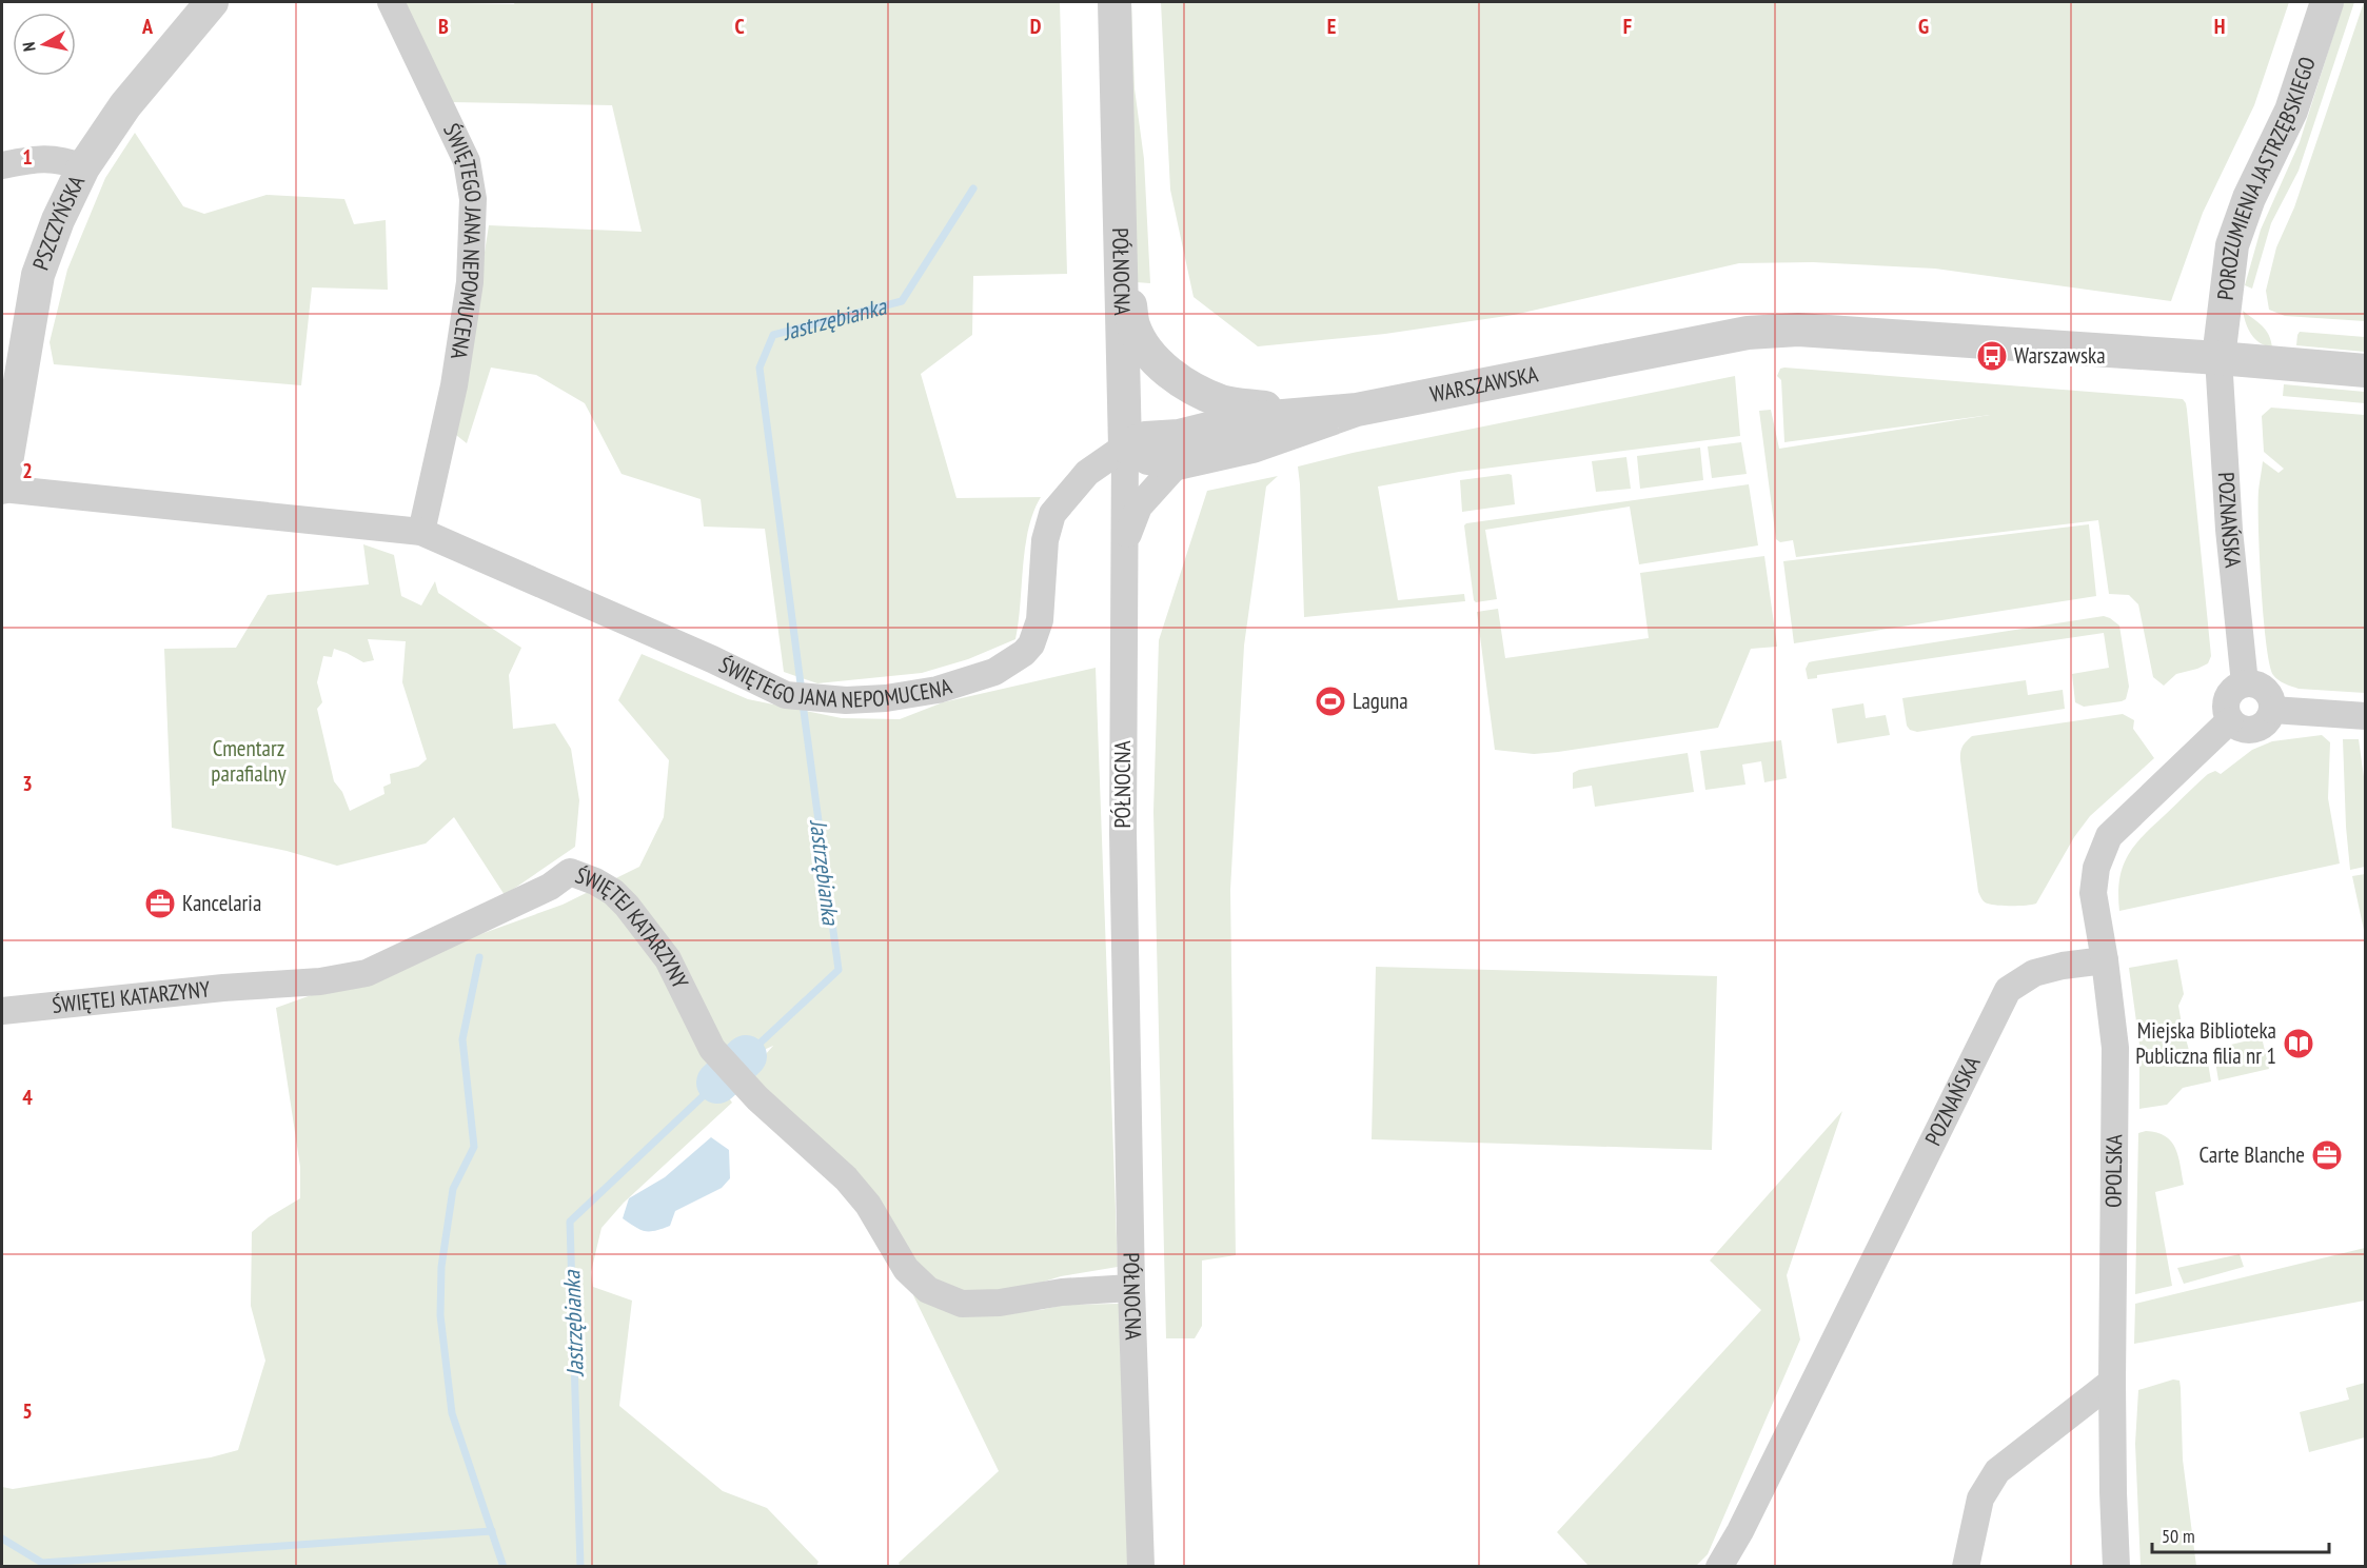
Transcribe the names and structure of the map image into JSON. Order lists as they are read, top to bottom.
{
  "streets": {
    "street": [
      "POROZUMIENIA JASTRZĘBSKIEGO",
      "PSZCZYŃSKA",
      "ŚWIĘTEGO JANA NEPOMUCENA",
      "PÓŁNOCNA",
      "WARSZAWSKA",
      "POZNAŃSKA",
      "ŚWIĘTEJ KATARZYNY",
      "OPOLSKA"
    ]
  },
  "crossings": [
    ["POROZUMIENIA JASTRZĘBSKIEGO", "WARSZAWSKA"],
    ["POROZUMIENIA JASTRZĘBSKIEGO", "POZNAŃSKA"],
    ["PSZCZYŃSKA", "ŚWIĘTEGO JANA NEPOMUCENA"],
    ["ŚWIĘTEGO JANA NEPOMUCENA", "PÓŁNOCNA"],
    ["ŚWIĘTEGO JANA NEPOMUCENA", "WARSZAWSKA"],
    ["PÓŁNOCNA", "WARSZAWSKA"],
    ["PÓŁNOCNA", "ŚWIĘTEJ KATARZYNY"],
    ["WARSZAWSKA", "POZNAŃSKA"],
    ["POZNAŃSKA", "OPOLSKA"]
  ],
  "water": ["Jastrzębianka"],
  "parks": ["Cmentarz parafialny"],
  "places": {
    "bus stop": ["Warszawska"],
    "sports": ["Laguna"],
    "office": ["Kancelaria", "Carte Blanche"],
    "library": ["Miejska Biblioteka Publiczna filia nr 1"]
  },
  "scale_bar": "50 m",
  "north": "left",
  "grid": {
    "columns": [
      "A",
      "B",
      "C",
      "D",
      "E",
      "F",
      "G",
      "H"
    ],
    "rows": [
      "1",
      "2",
      "3",
      "4",
      "5"
    ]
  }
}
